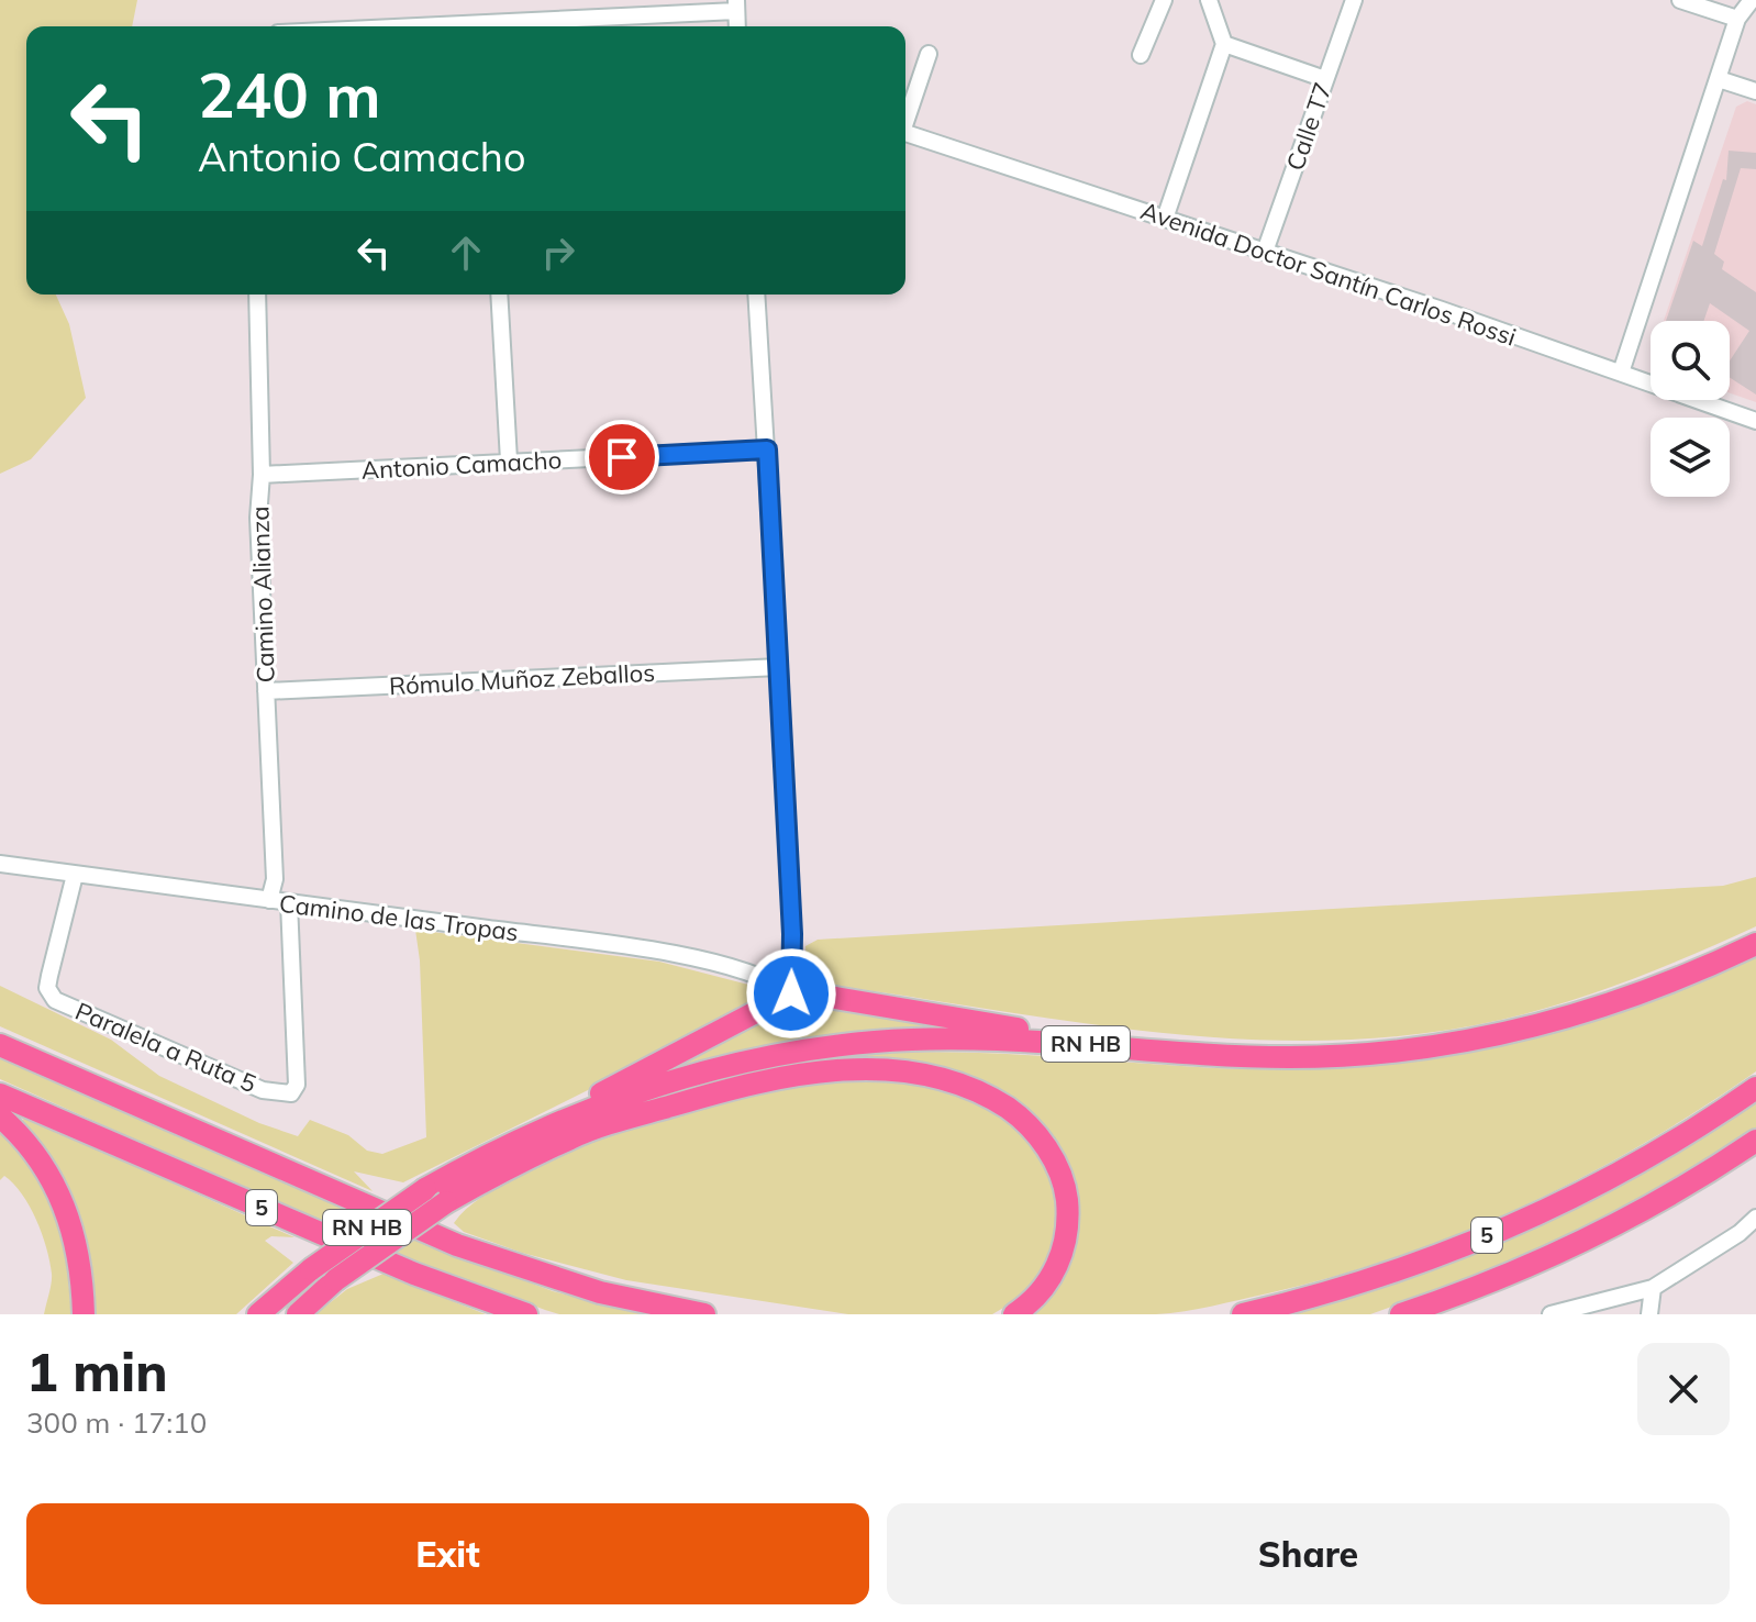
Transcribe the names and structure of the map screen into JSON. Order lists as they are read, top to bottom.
{
  "streets": {
    "highway": ["RN HB", "5"],
    "street": [
      "Calle T7",
      "Avenida Doctor Santín Carlos Rossi",
      "Antonio Camacho",
      "Camino Alianza",
      "Rómulo Muñoz Zeballos",
      "Camino de las Tropas",
      "Paralela a Ruta 5"
    ]
  },
  "crossings": [
    ["Calle T7", "Avenida Doctor Santín Carlos Rossi"],
    ["Antonio Camacho", "Camino Alianza"],
    ["Camino Alianza", "Rómulo Muñoz Zeballos"],
    ["Camino Alianza", "Camino de las Tropas"],
    ["Camino de las Tropas", "Paralela a Ruta 5"]
  ],
  "page": {
    "turn": ["240 m", "Antonio Camacho"],
    "heading": ["1 min", "300 m · 17:10"],
    "buttons": ["Exit", "Share"]
  }
}
